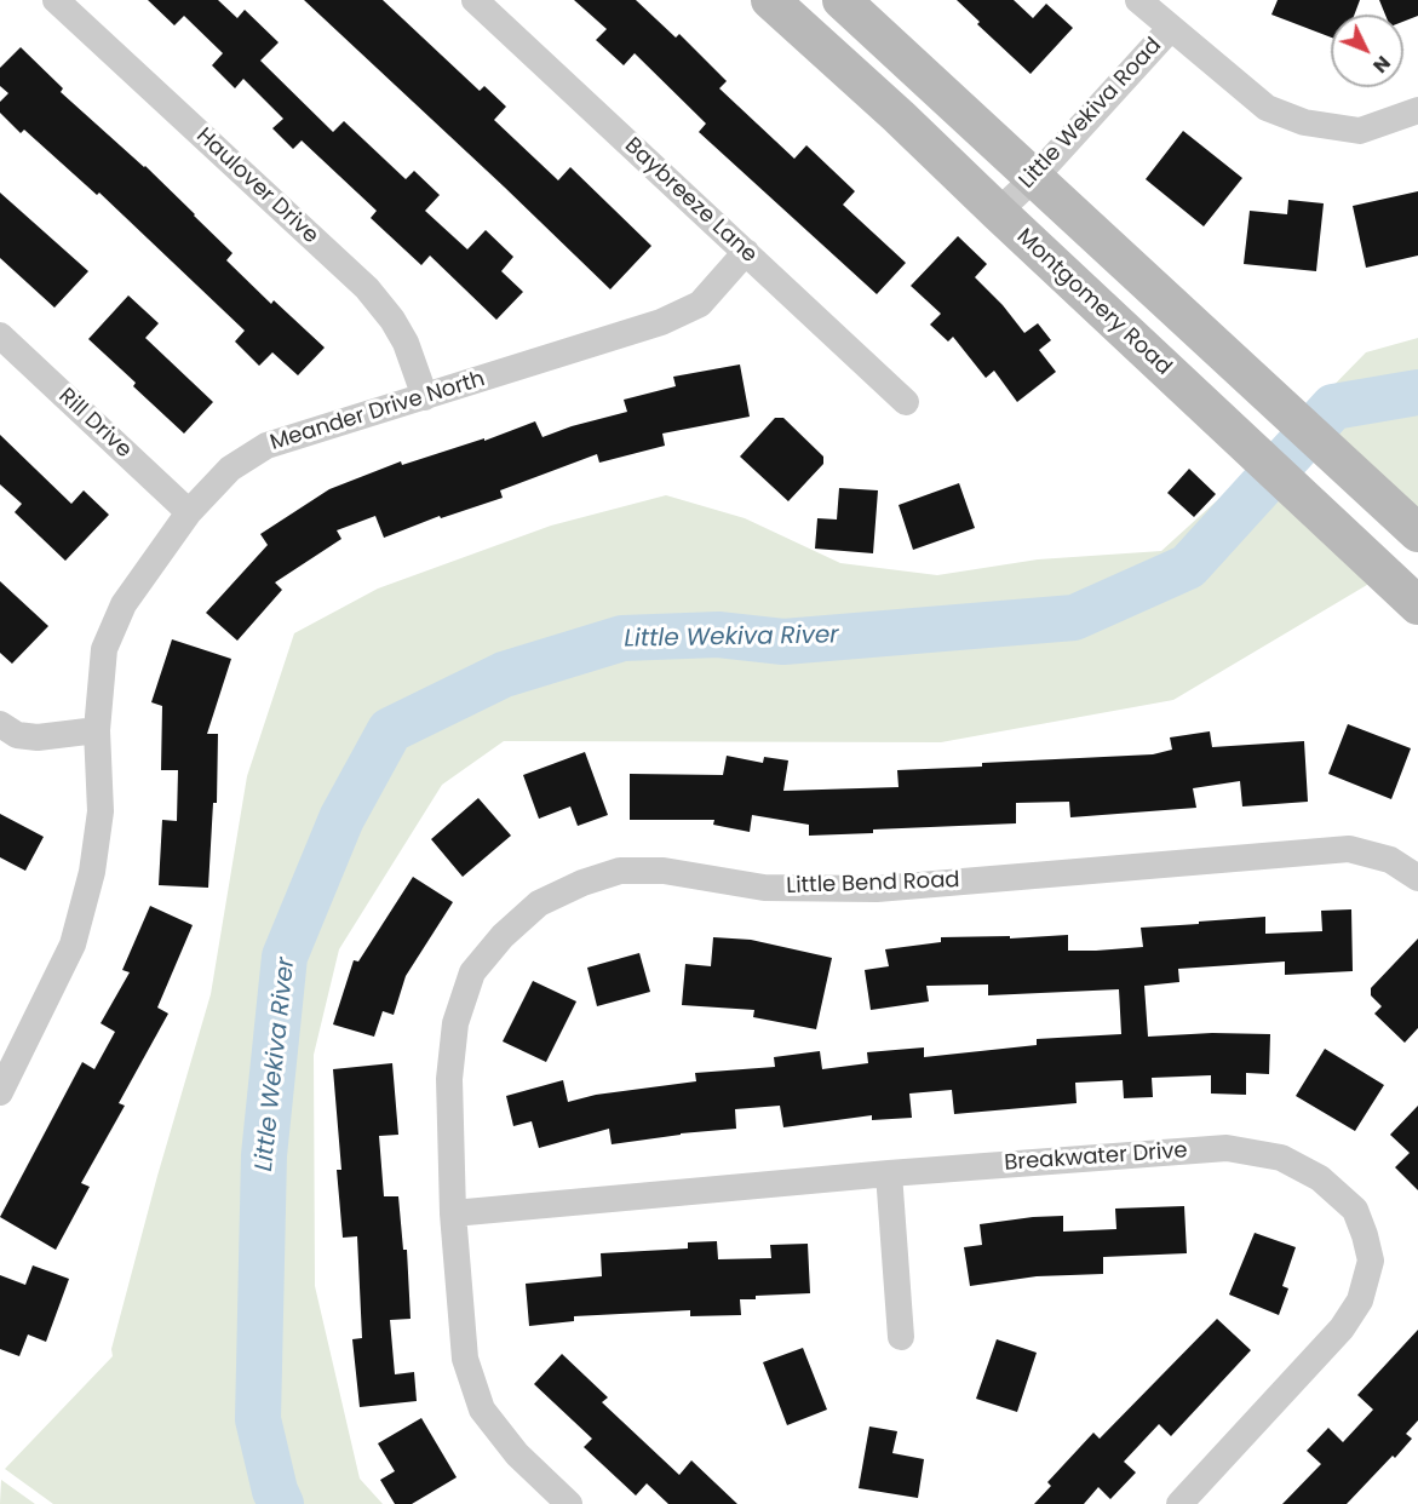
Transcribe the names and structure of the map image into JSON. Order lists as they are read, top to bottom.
{
  "streets": {
    "main road": ["Montgomery Road"],
    "street": [
      "Little Wekiva Road",
      "Haulover Drive",
      "Baybreeze Lane",
      "Meander Drive North",
      "Rill Drive",
      "Little Bend Road",
      "Breakwater Drive"
    ]
  },
  "crossings": [
    ["Little Wekiva Road", "Montgomery Road"],
    ["Haulover Drive", "Meander Drive North"],
    ["Baybreeze Lane", "Meander Drive North"],
    ["Meander Drive North", "Rill Drive"],
    ["Little Bend Road", "Breakwater Drive"]
  ],
  "water": ["Little Wekiva River"],
  "north": "bottom right"
}
